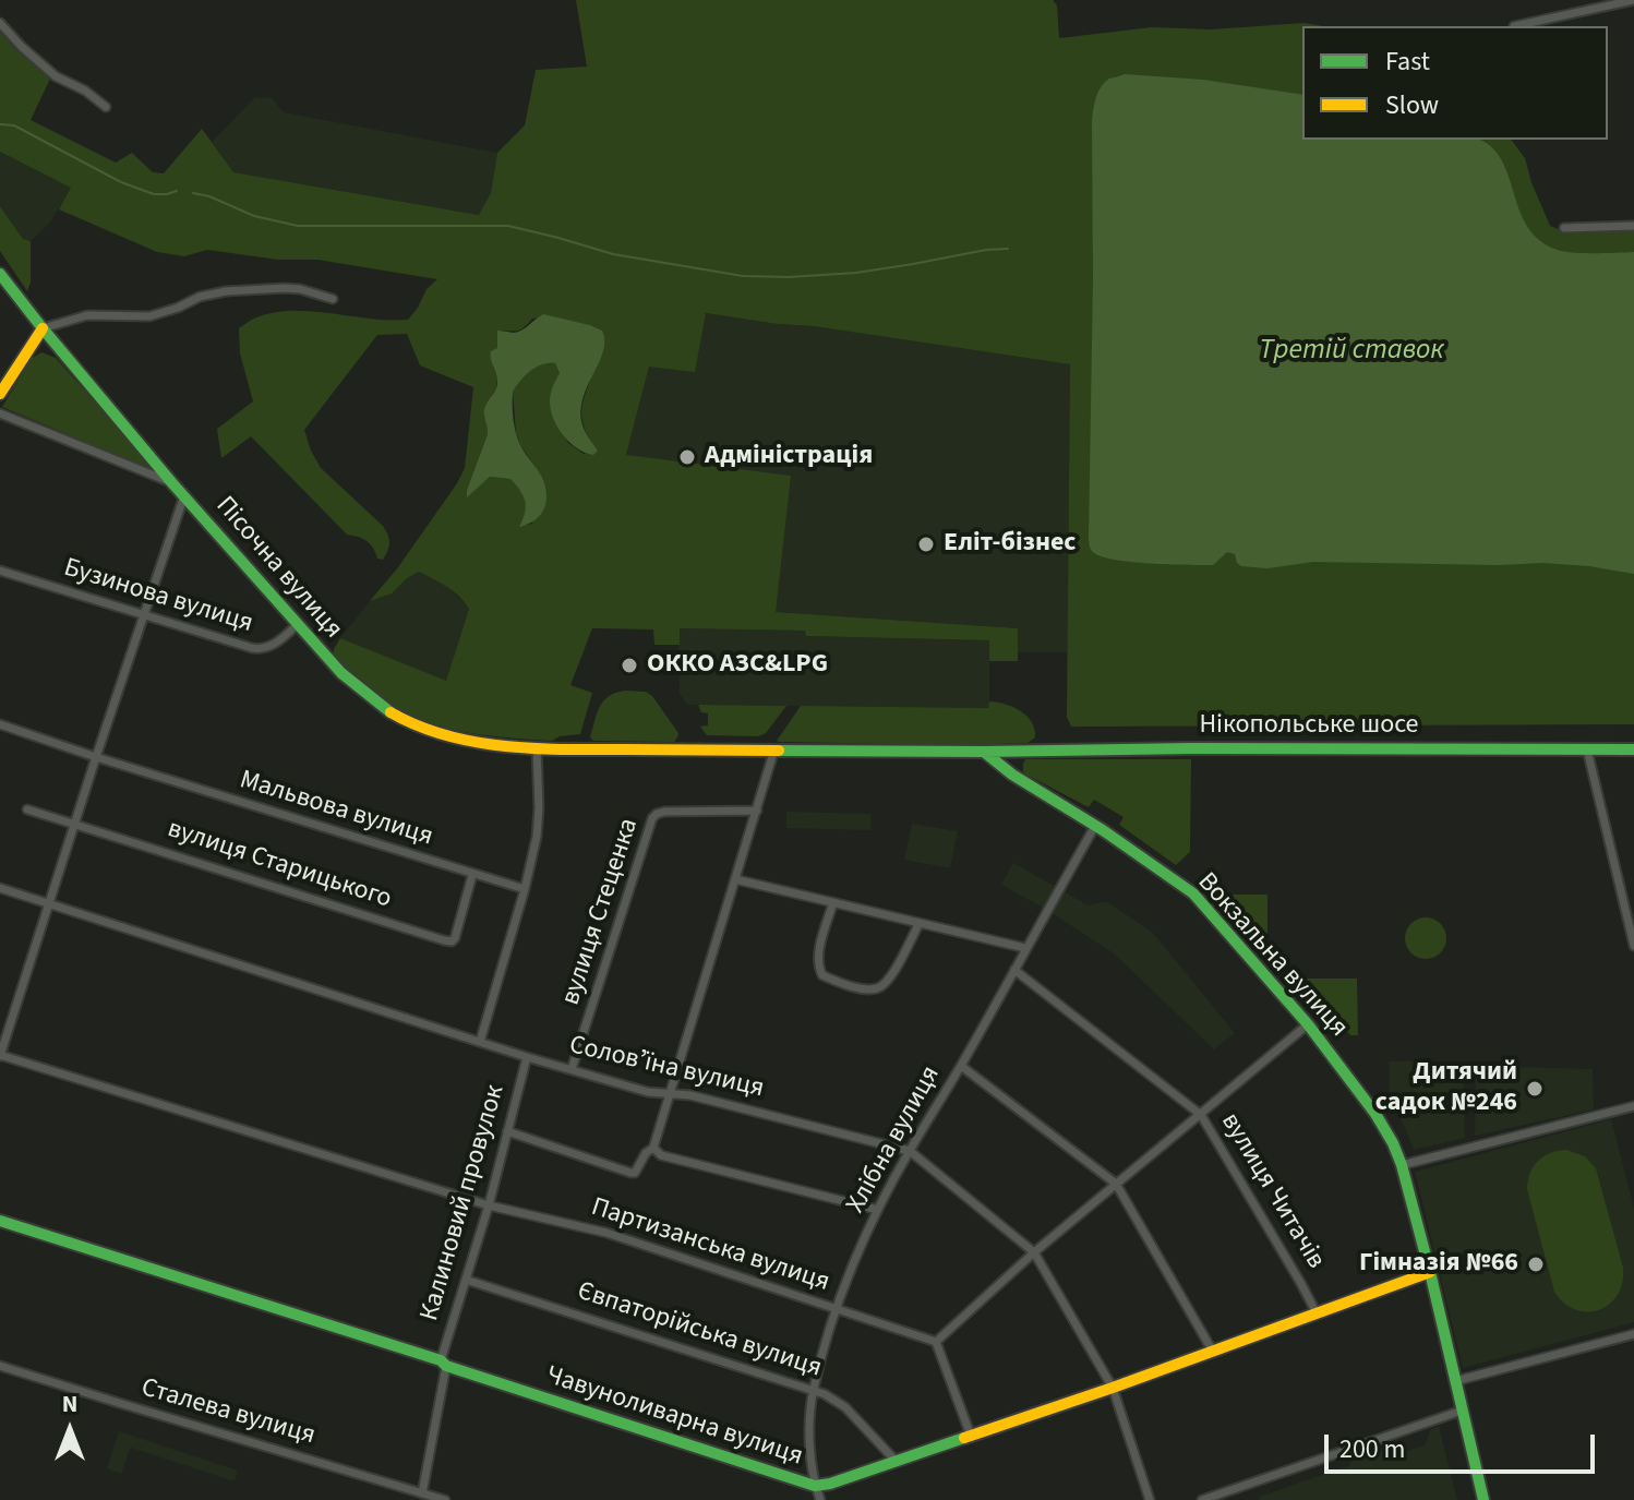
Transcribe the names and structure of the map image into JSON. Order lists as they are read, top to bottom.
{
  "streets": {
    "street": [
      "Пісочна вулиця",
      "Бузинова вулиця",
      "Нікопольське шосе",
      "Мальвова вулиця",
      "вулиця Старицького",
      "вулиця Стеценка",
      "Вокзальна вулиця",
      "Соловʼїна вулиця",
      "Хлібна вулиця",
      "вулиця Читачів",
      "Калиновий провулок",
      "Партизанська вулиця",
      "Євпаторійська вулиця",
      "Сталева вулиця",
      "Чавуноливарна вулиця"
    ]
  },
  "crossings": [
    ["Пісочна вулиця", "Бузинова вулиця"],
    ["Нікопольське шосе", "Вокзальна вулиця"],
    ["Мальвова вулиця", "вулиця Старицького"],
    ["вулиця Стеценка", "Соловʼїна вулиця"],
    ["Вокзальна вулиця", "Хлібна вулиця"],
    ["Вокзальна вулиця", "Чавуноливарна вулиця"],
    ["Соловʼїна вулиця", "Хлібна вулиця"],
    ["Соловʼїна вулиця", "Калиновий провулок"],
    ["Соловʼїна вулиця", "Чавуноливарна вулиця"],
    ["Хлібна вулиця", "вулиця Читачів"],
    ["Хлібна вулиця", "Партизанська вулиця"],
    ["Хлібна вулиця", "Євпаторійська вулиця"],
    ["Хлібна вулиця", "Чавуноливарна вулиця"],
    ["вулиця Читачів", "Чавуноливарна вулиця"],
    ["Калиновий провулок", "Партизанська вулиця"],
    ["Калиновий провулок", "Євпаторійська вулиця"],
    ["Калиновий провулок", "Сталева вулиця"],
    ["Калиновий провулок", "Чавуноливарна вулиця"],
    ["Євпаторійська вулиця", "Чавуноливарна вулиця"]
  ],
  "water": ["Третій ставок"],
  "places": [
    "Адміністрація",
    "Еліт-бізнес",
    "ОККО АЗС&LPG",
    "Дитячий садок №246",
    "Гімназія №66"
  ],
  "legend": ["Fast", "Slow"],
  "scale_bar": "200 m",
  "north": "top"
}
